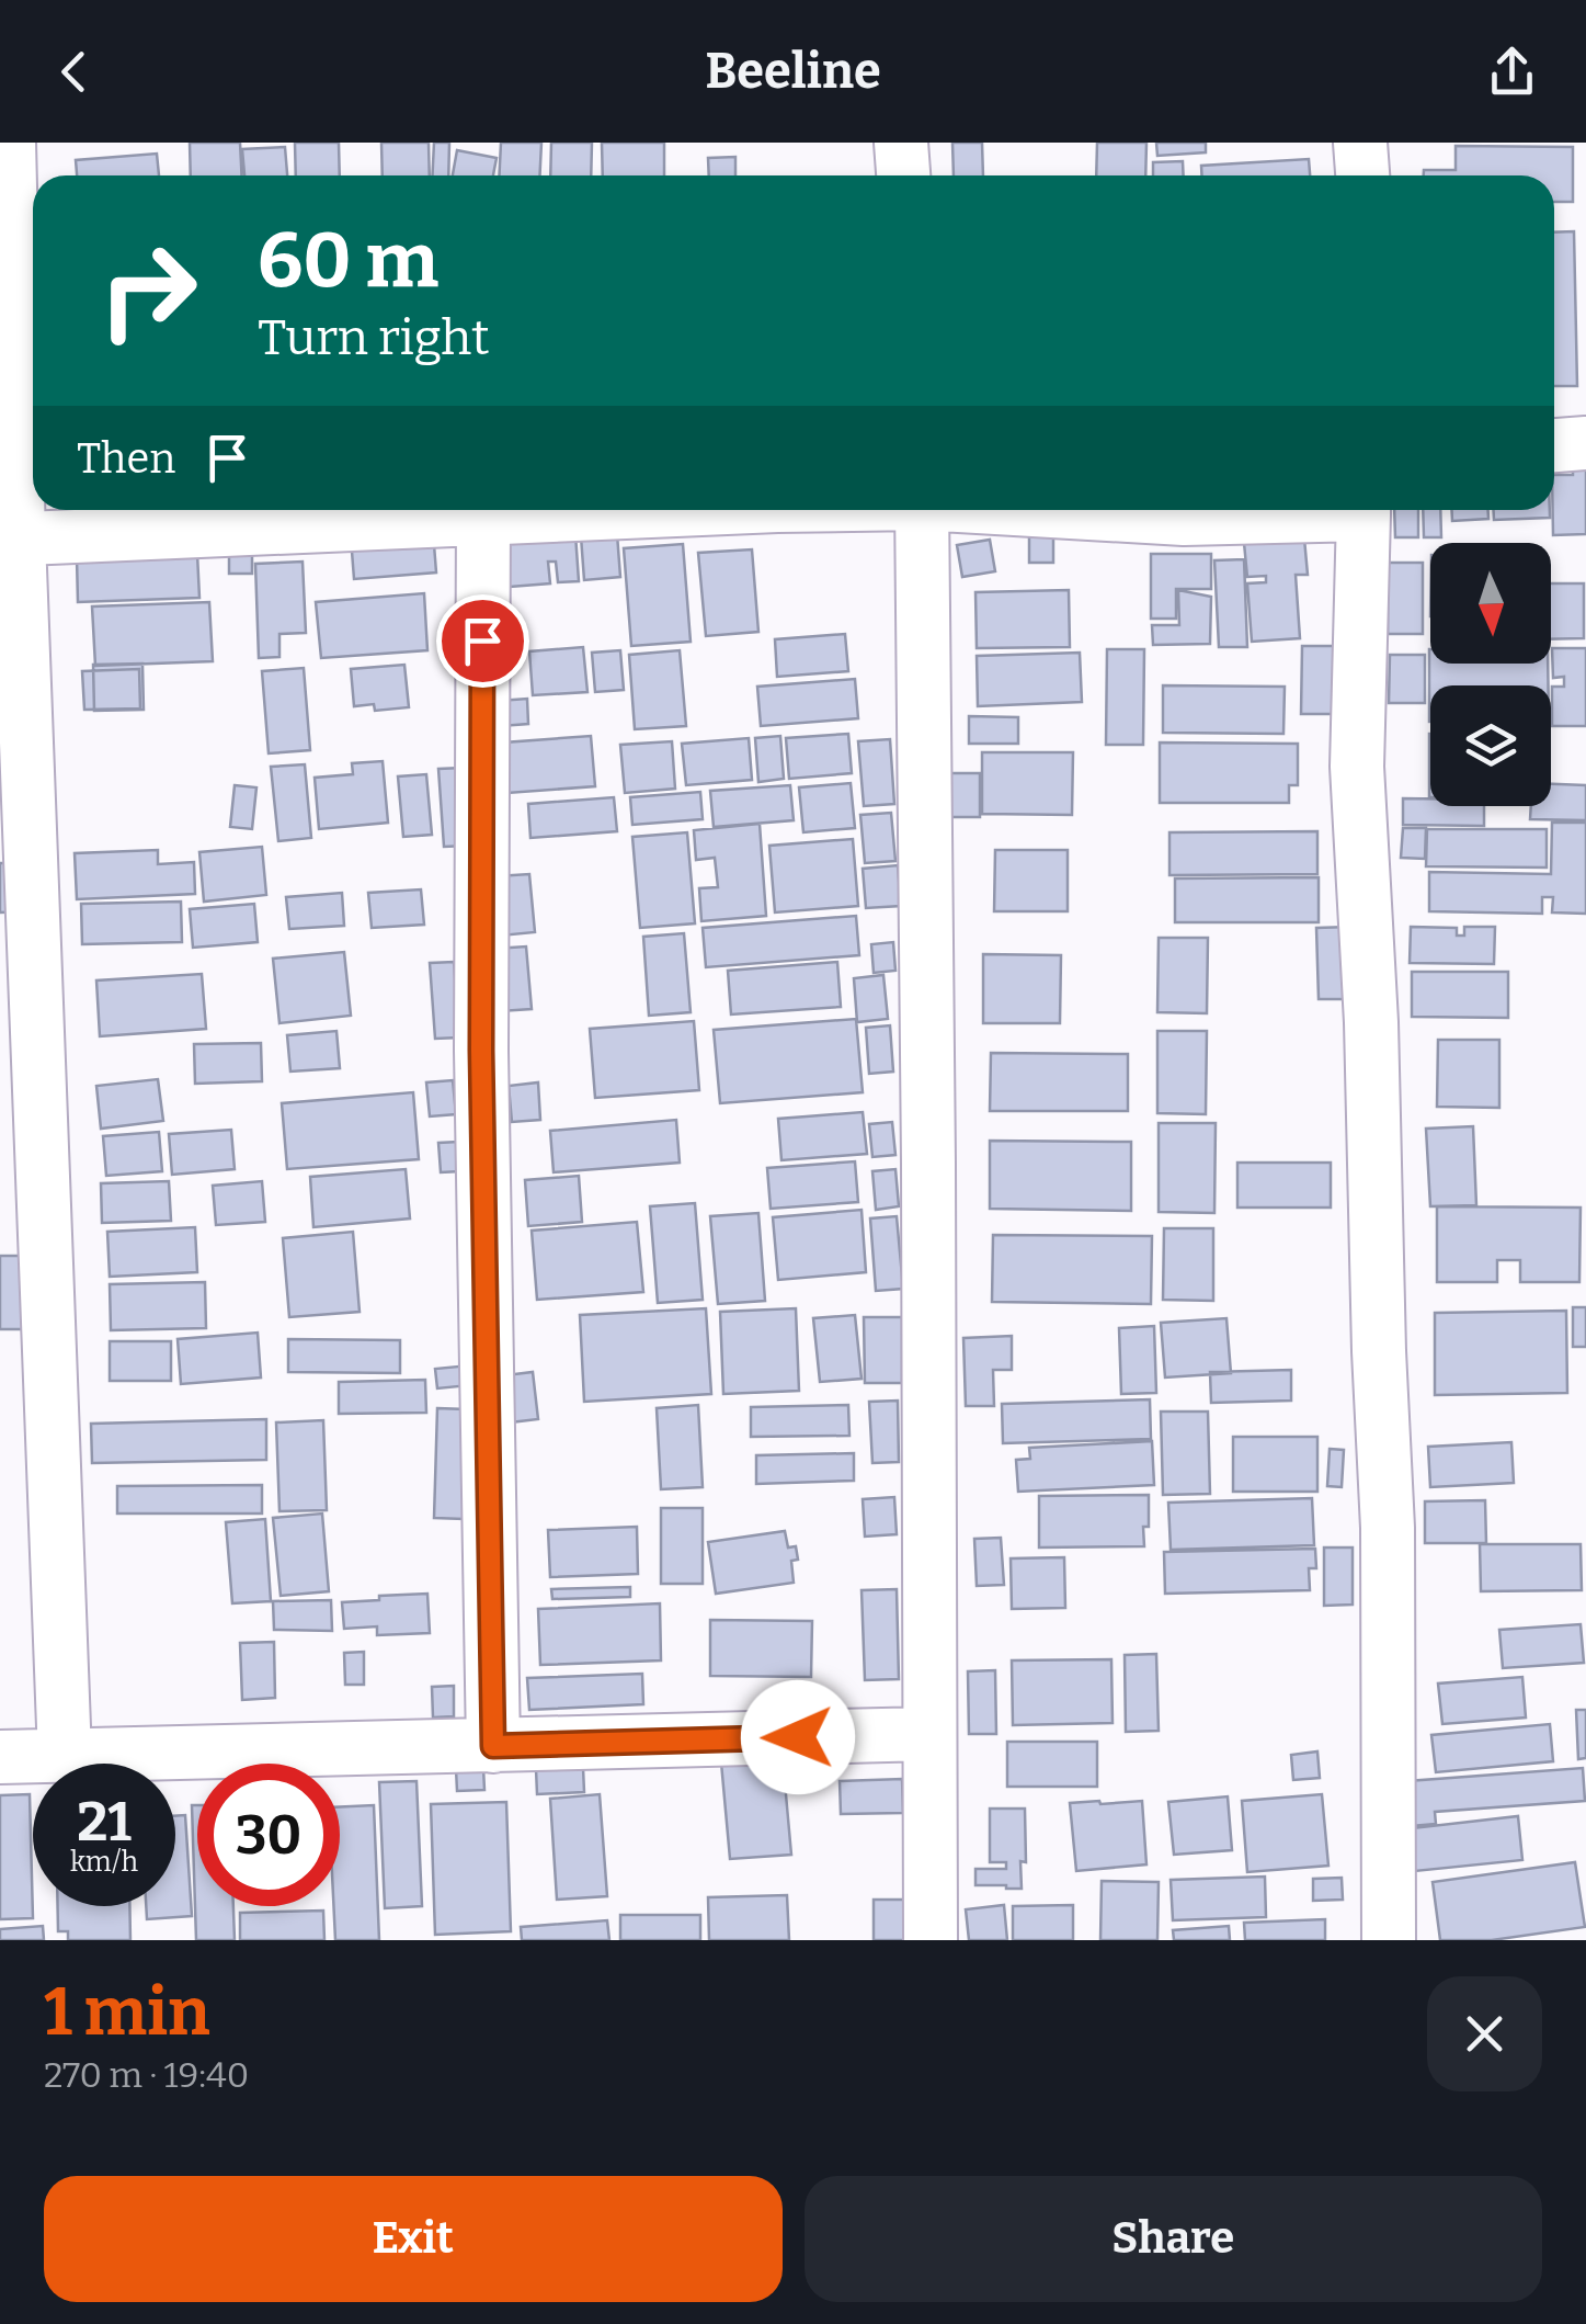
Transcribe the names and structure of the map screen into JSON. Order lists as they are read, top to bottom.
{
  "north": "bottom",
  "page": {
    "header": "Beeline",
    "turn": ["60 m", "Turn right"],
    "then": "Then",
    "speed": "21 km/h",
    "limit": "30",
    "heading": ["1 min", "270 m · 19:40"],
    "buttons": ["Exit", "Share"]
  }
}
